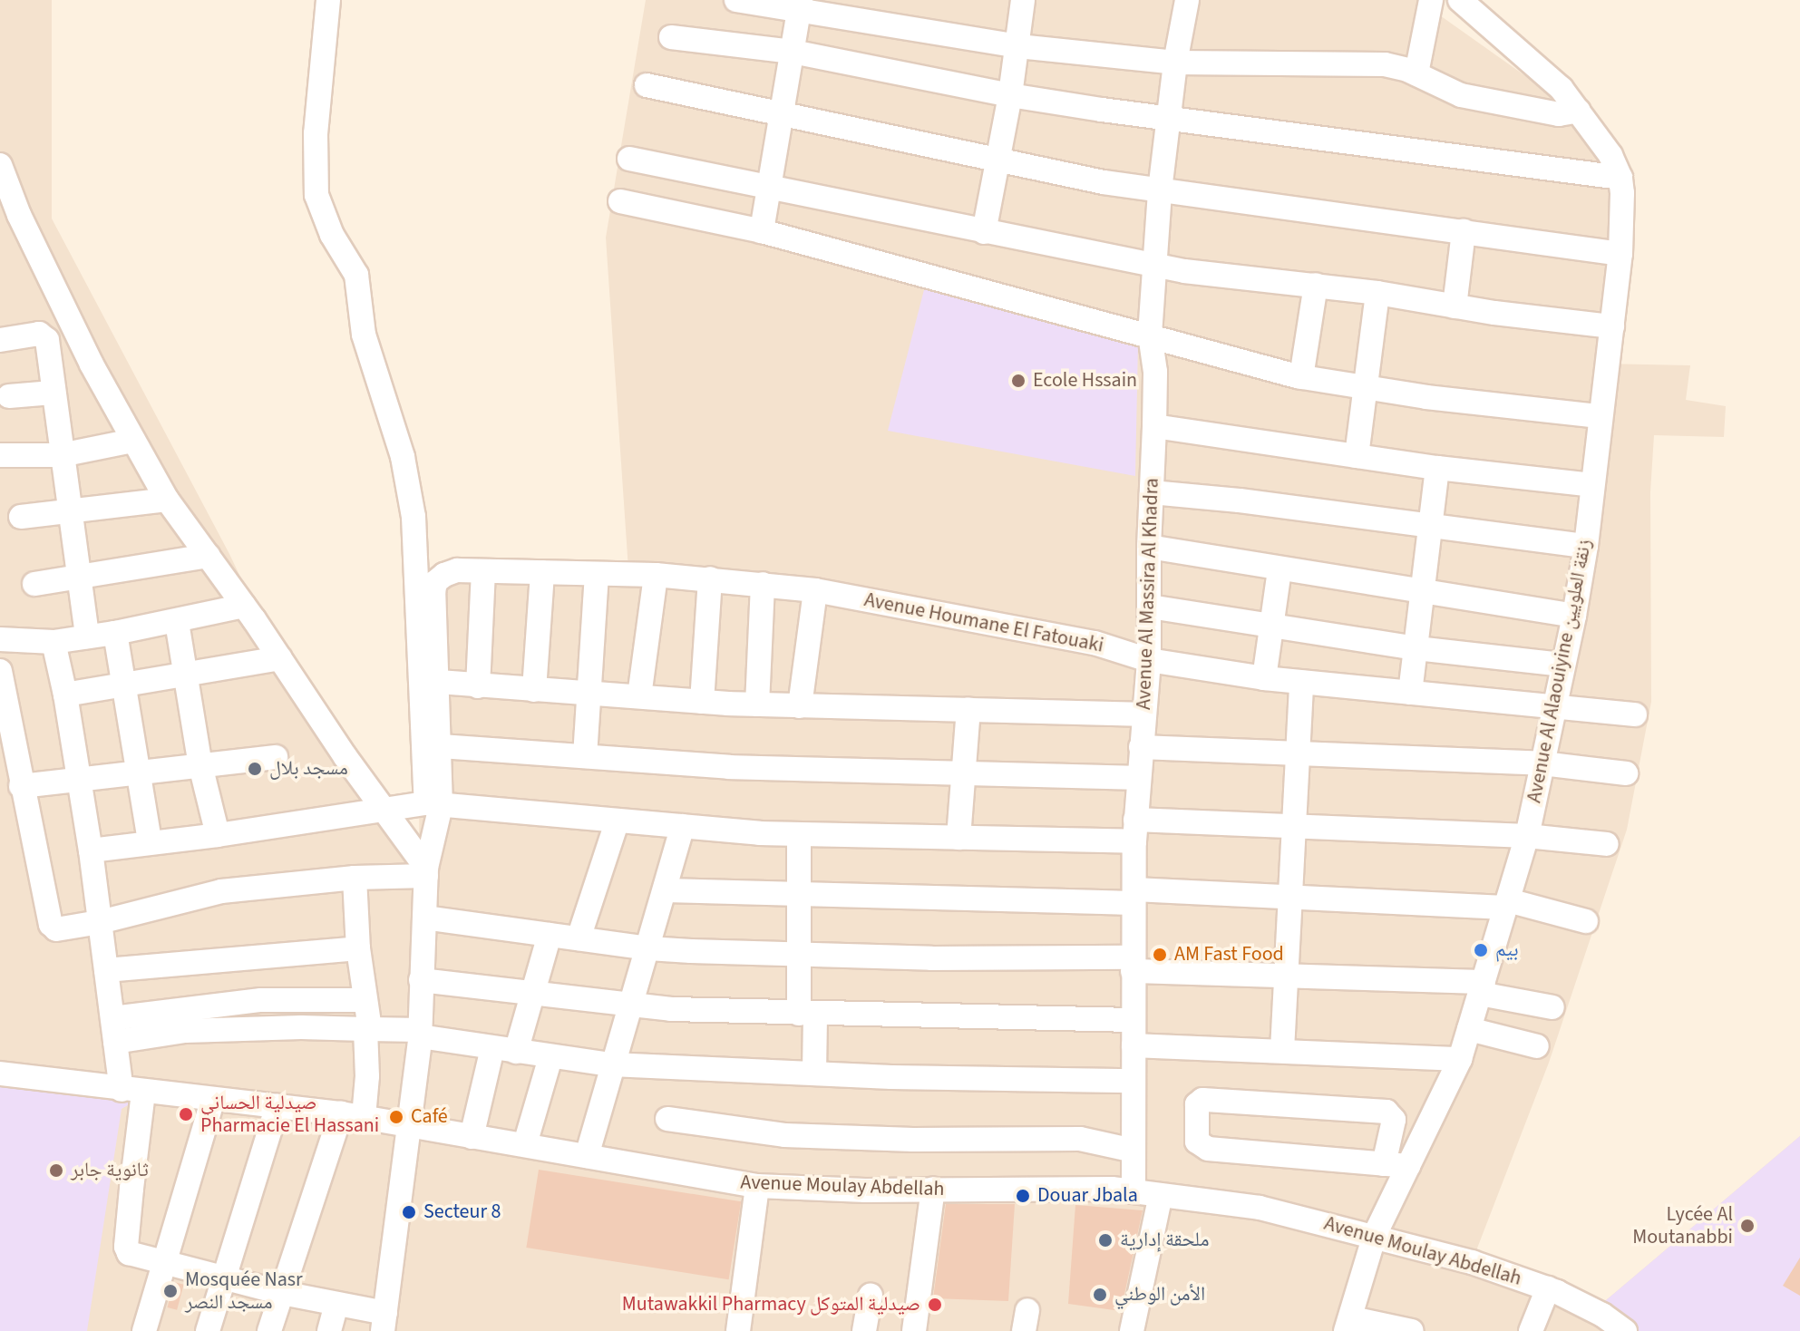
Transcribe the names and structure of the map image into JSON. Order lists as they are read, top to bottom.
{
  "streets": {
    "street": [
      "Avenue Al Massira Al Khadra",
      "Avenue Houmane El Fatouaki",
      "Avenue Al Alaouiyine زنقة العلويين",
      "Avenue Moulay Abdellah"
    ]
  },
  "crossings": [
    ["Avenue Al Massira Al Khadra", "Avenue Houmane El Fatouaki"],
    ["Avenue Al Massira Al Khadra", "Avenue Moulay Abdellah"],
    ["Avenue Houmane El Fatouaki", "Avenue Al Alaouiyine زنقة العلويين"],
    ["Avenue Al Alaouiyine زنقة العلويين", "Avenue Moulay Abdellah"]
  ],
  "places": [
    "Ecole Hssain",
    "مسجد بلال",
    "بيم",
    "AM Fast Food",
    "صيدلية الحساني Pharmacie El Hassani",
    "Café",
    "ثانوية جابر",
    "Douar Jbala",
    "Secteur 8",
    "Lycée Al Moutanabbi",
    "ملحقة إدارية",
    "Mosquée Nasr مسجد النصر",
    "الأمن الوطني",
    "Mutawakkil Pharmacy صيدلية المتوكل"
  ]
}
